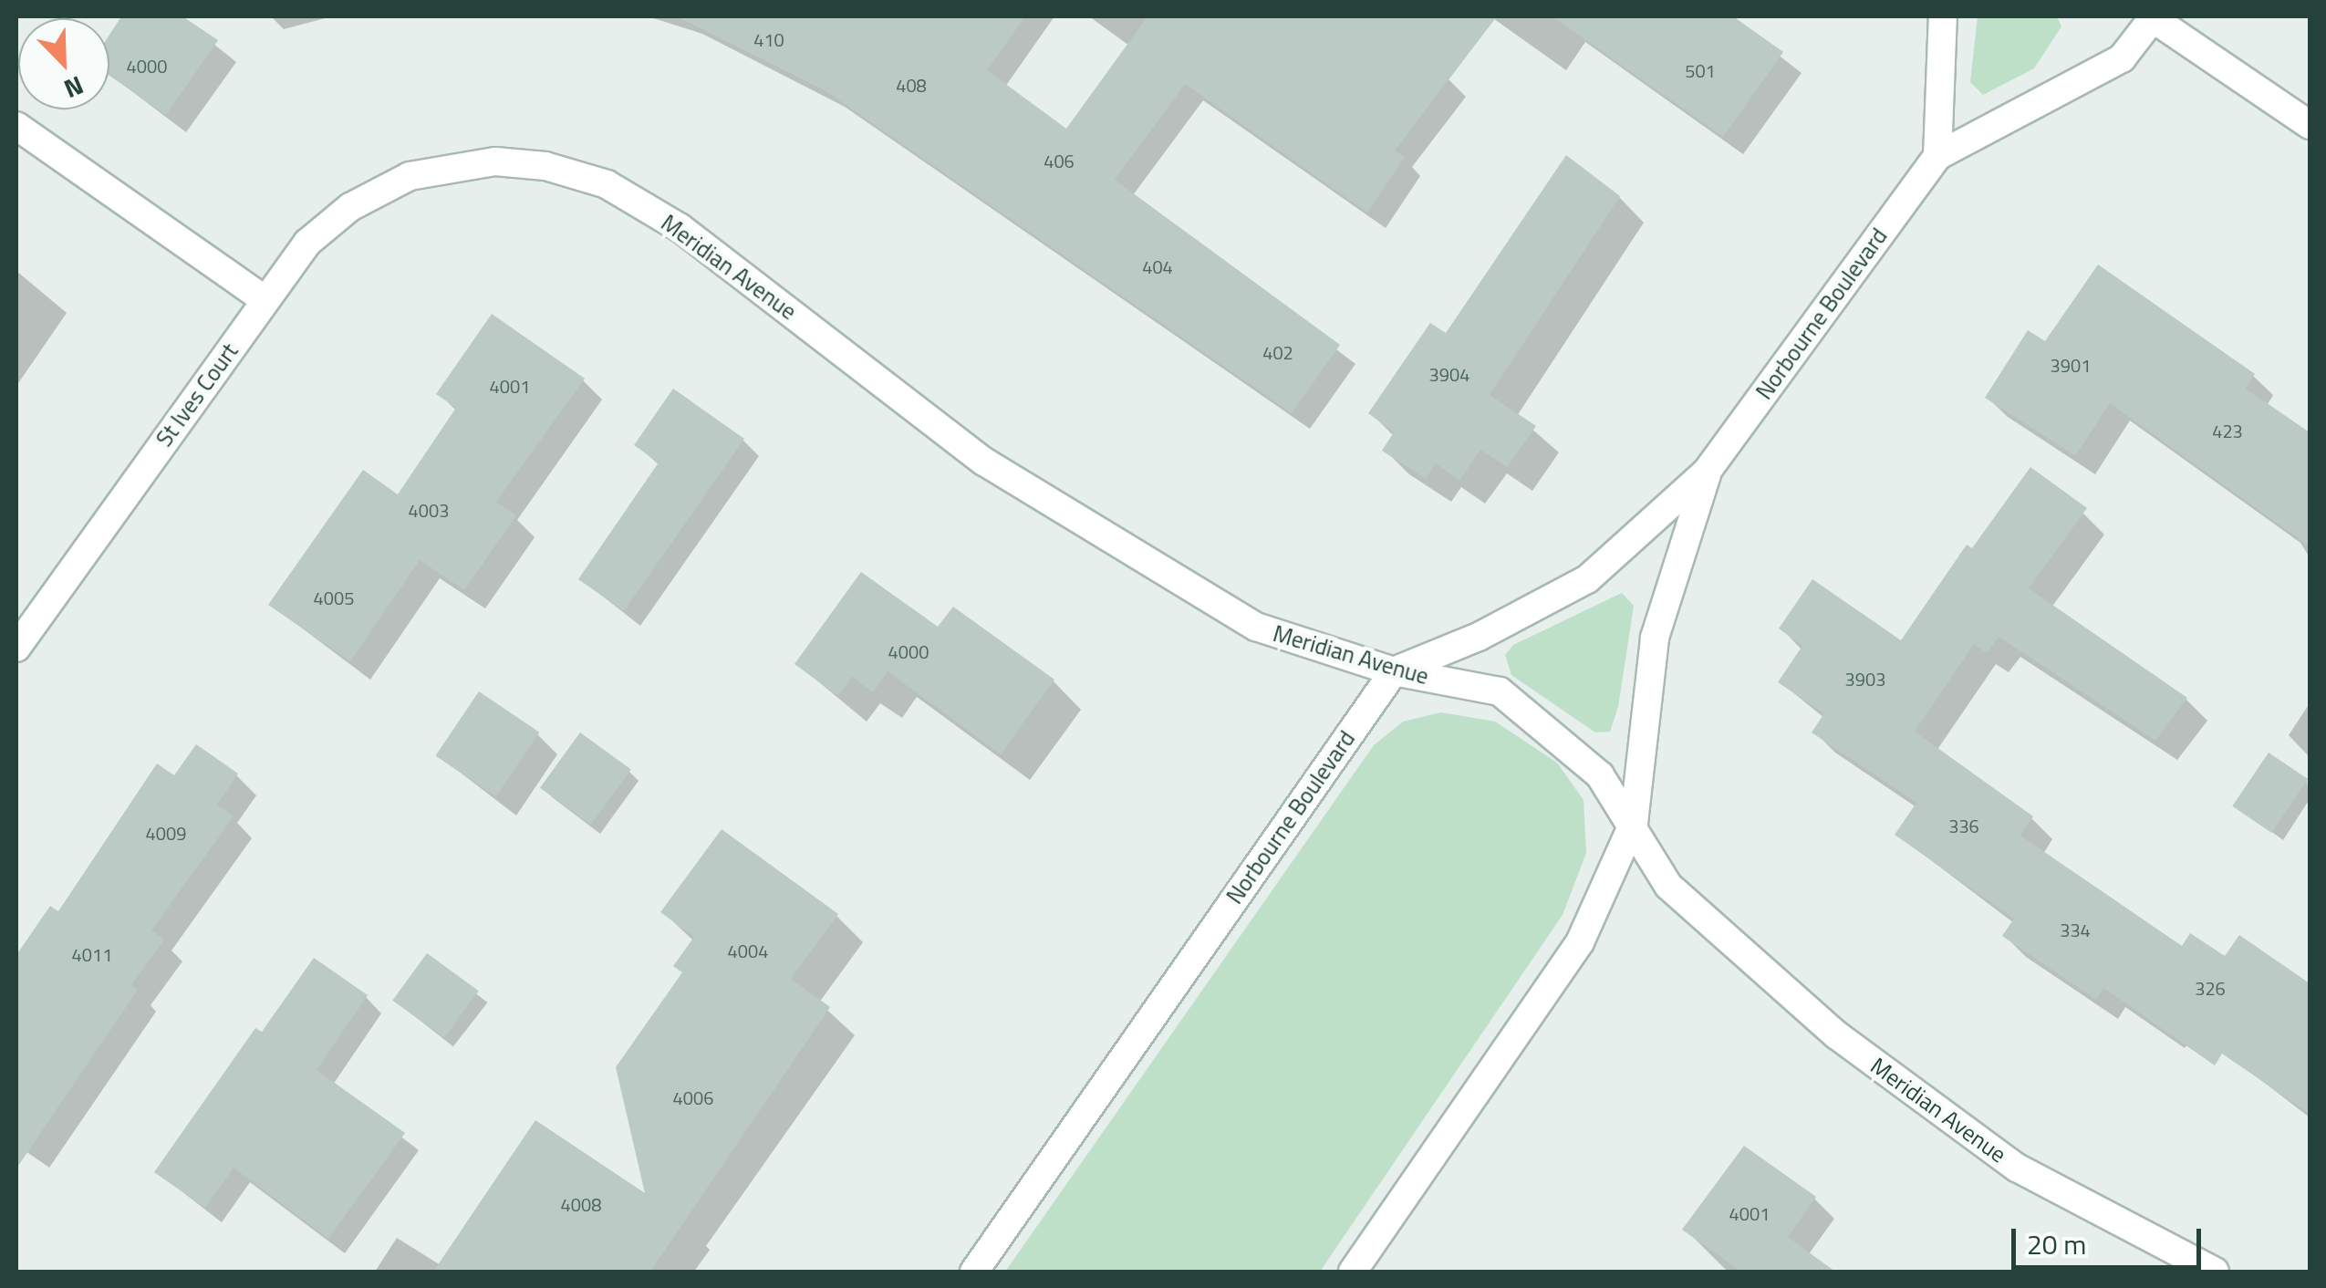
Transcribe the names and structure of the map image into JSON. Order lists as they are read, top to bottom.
{
  "streets": {
    "street": ["Meridian Avenue", "Norbourne Boulevard", "St Ives Court"]
  },
  "crossings": [
    ["Meridian Avenue", "Norbourne Boulevard"],
    ["Meridian Avenue", "St Ives Court"]
  ],
  "house_numbers": [
    "410",
    "4000",
    "501",
    "408",
    "406",
    "404",
    "402",
    "3901",
    "3904",
    "4001",
    "423",
    "4003",
    "4005",
    "4000",
    "3903",
    "336",
    "4009",
    "334",
    "4004",
    "4011",
    "326",
    "4006",
    "4008",
    "4001"
  ],
  "scale_bar": "20 m",
  "north": "bottom right"
}
